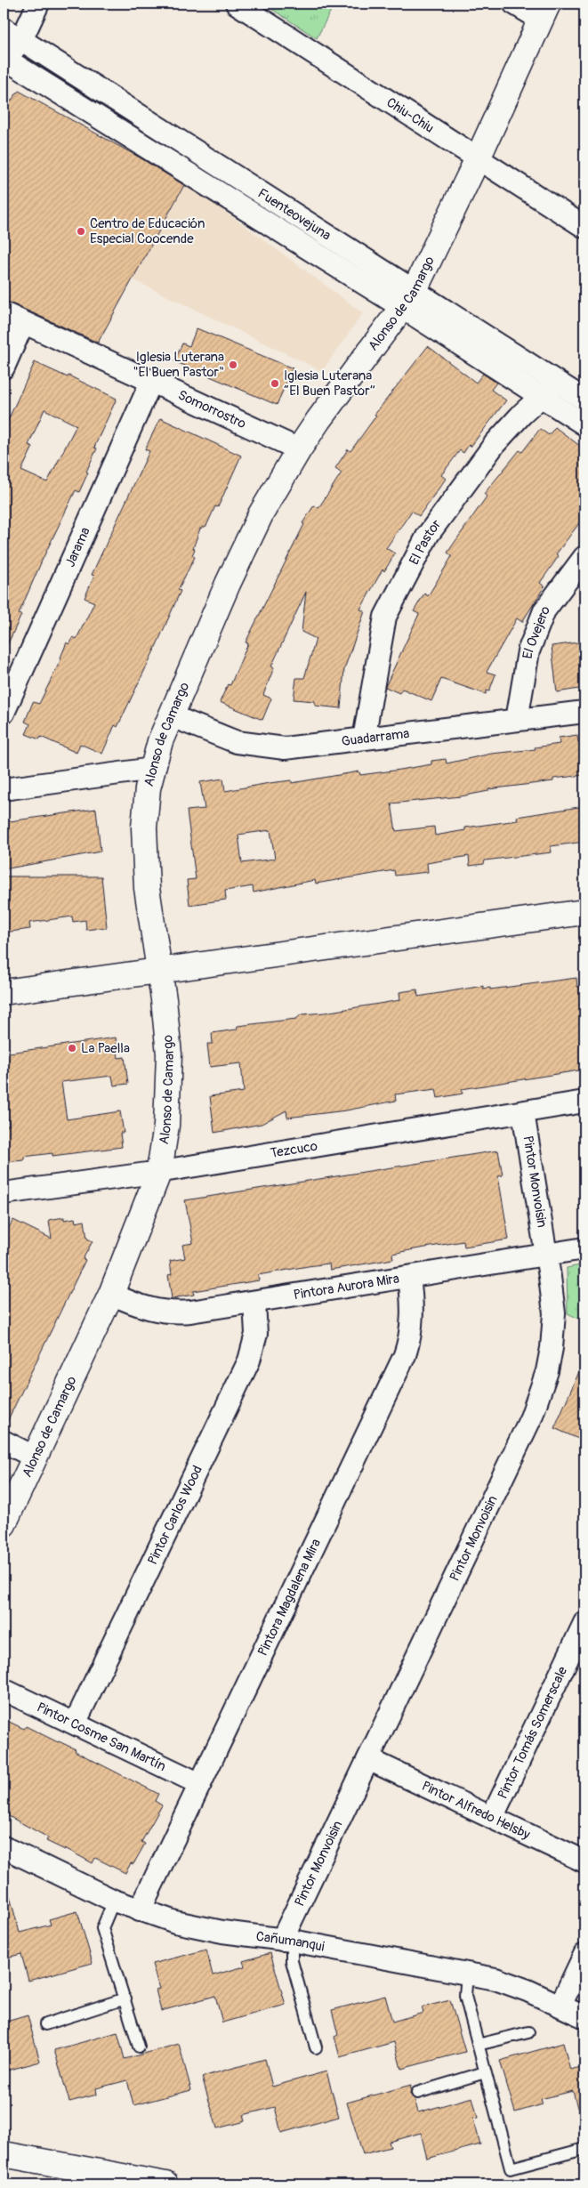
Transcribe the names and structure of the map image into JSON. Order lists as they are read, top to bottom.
{
  "streets": {
    "street": [
      "Chiu-Chiu",
      "Fuenteovejuna",
      "Alonso de Camargo",
      "Somorrostro",
      "El Pastor",
      "Jarama",
      "El Ovejero",
      "Guadarrama",
      "Tezcuco",
      "Pintor Monvoisin",
      "Pintora Aurora Mira",
      "Pintor Carlos Wood",
      "Pintora Magdalena Mira",
      "Pintor Tomás Somerscale",
      "Pintor Cosme San Martín",
      "Pintor Alfredo Helsby",
      "Cañumanqui"
    ]
  },
  "crossings": [
    ["Chiu-Chiu", "Alonso de Camargo"],
    ["Fuenteovejuna", "Alonso de Camargo"],
    ["Fuenteovejuna", "El Pastor"],
    ["Alonso de Camargo", "Somorrostro"],
    ["Alonso de Camargo", "Guadarrama"],
    ["Alonso de Camargo", "Tezcuco"],
    ["Alonso de Camargo", "Pintora Aurora Mira"],
    ["Somorrostro", "Jarama"],
    ["El Pastor", "Guadarrama"],
    ["El Ovejero", "Guadarrama"],
    ["Tezcuco", "Pintor Monvoisin"],
    ["Pintor Monvoisin", "Pintora Aurora Mira"],
    ["Pintor Monvoisin", "Pintor Alfredo Helsby"],
    ["Pintor Monvoisin", "Cañumanqui"],
    ["Pintora Aurora Mira", "Pintor Carlos Wood"],
    ["Pintora Aurora Mira", "Pintora Magdalena Mira"],
    ["Pintor Carlos Wood", "Pintor Cosme San Martín"],
    ["Pintora Magdalena Mira", "Pintor Cosme San Martín"],
    ["Pintora Magdalena Mira", "Cañumanqui"],
    ["Pintor Tomás Somerscale", "Pintor Alfredo Helsby"]
  ],
  "places": [
    "Centro de Educación Especial Coocende",
    "Iglesia Luterana \"El Buen Pastor\"",
    "Iglesia Luterana “El Buen Pastor”",
    "La Paella"
  ]
}
